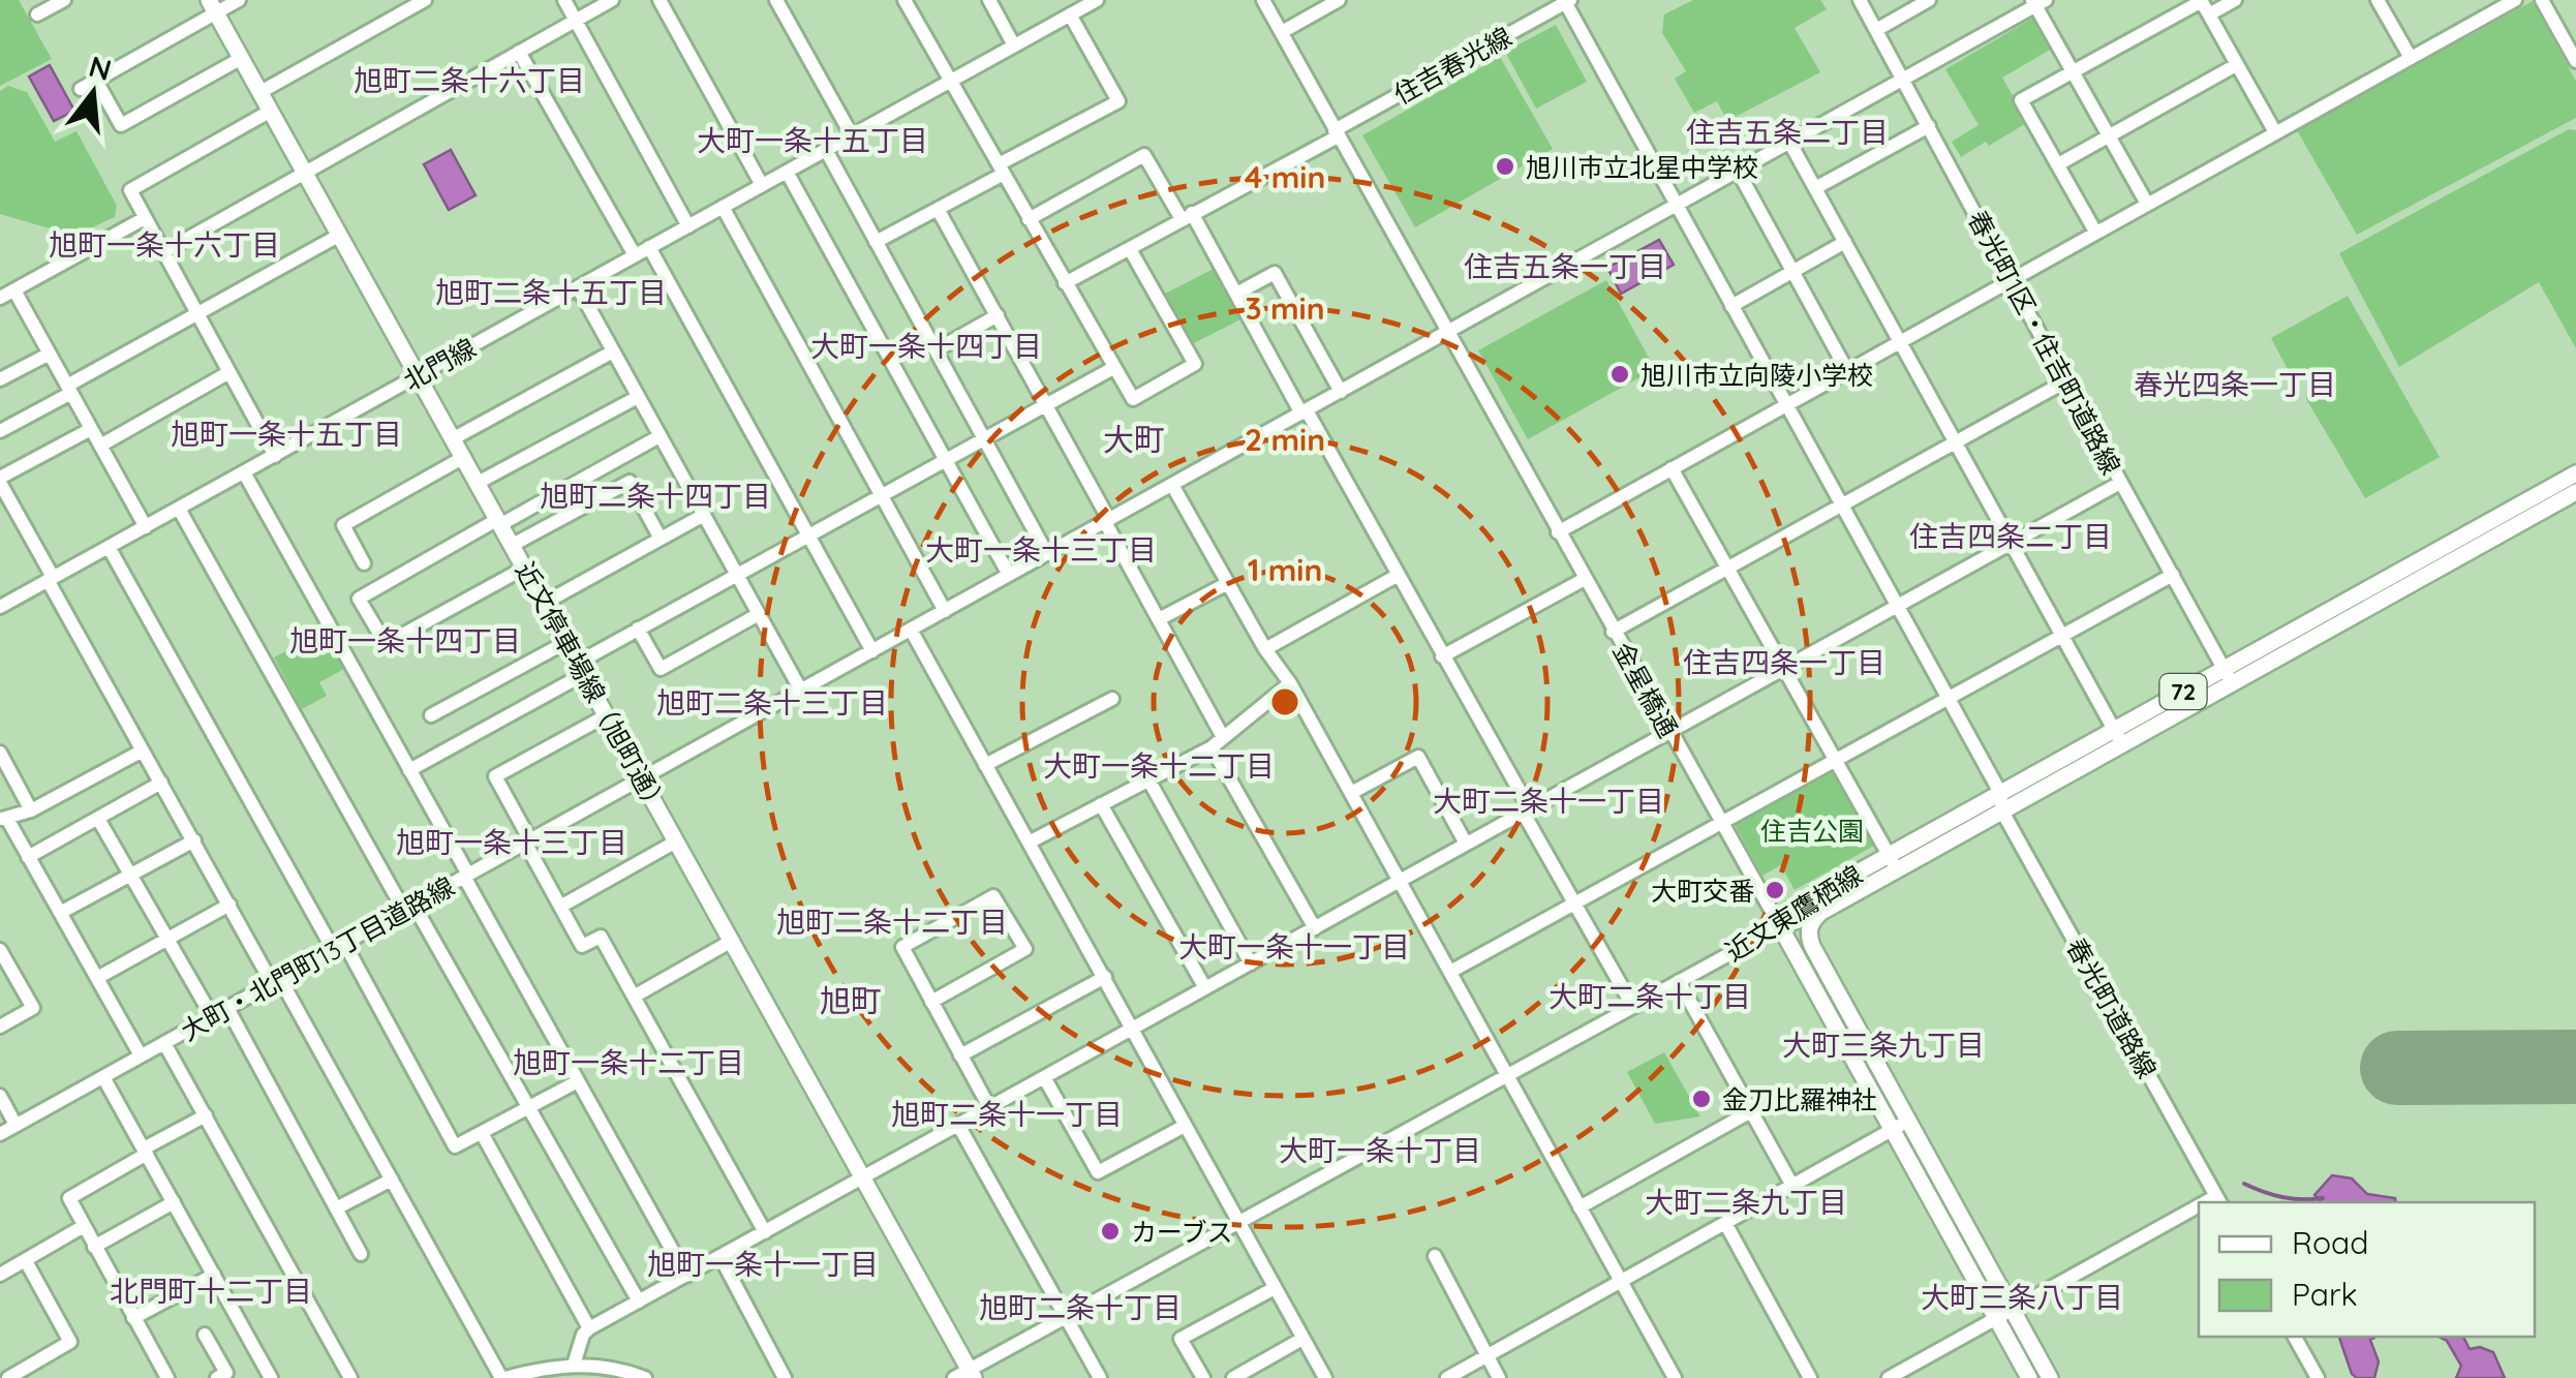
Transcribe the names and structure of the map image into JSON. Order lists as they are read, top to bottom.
{
  "streets": {
    "main road": [
      "近文停車場線（旭町通）",
      "金星橋通",
      "72",
      "近文東鷹栖線"
    ],
    "street": [
      "住吉春光線",
      "春光町1区・住吉町道路線",
      "北門線",
      "大町・北門町13丁目道路線",
      "春光町道路線"
    ]
  },
  "crossings": [
    ["住吉春光線", "金星橋通"],
    ["春光町1区・住吉町道路線", "近文東鷹栖線"],
    ["春光町1区・住吉町道路線", "大町・北門町13丁目道路線"],
    ["北門線", "近文停車場線（旭町通）"],
    ["近文停車場線（旭町通）", "近文東鷹栖線"],
    ["近文停車場線（旭町通）", "大町・北門町13丁目道路線"],
    ["金星橋通", "72"],
    ["金星橋通", "近文東鷹栖線"],
    ["金星橋通", "大町・北門町13丁目道路線"],
    ["72", "近文東鷹栖線"],
    ["近文東鷹栖線", "春光町道路線"]
  ],
  "districts": [
    "旭町二条十六丁目",
    "住吉五条二丁目",
    "大町一条十五丁目",
    "旭町一条十六丁目",
    "住吉五条一丁目",
    "旭町二条十五丁目",
    "大町一条十四丁目",
    "春光四条一丁目",
    "旭町一条十五丁目",
    "大町",
    "旭町二条十四丁目",
    "住吉四条二丁目",
    "大町一条十三丁目",
    "旭町一条十四丁目",
    "住吉四条一丁目",
    "旭町二条十三丁目",
    "大町一条十二丁目",
    "大町二条十一丁目",
    "旭町一条十三丁目",
    "旭町二条十二丁目",
    "大町一条十一丁目",
    "大町二条十丁目",
    "旭町",
    "大町三条九丁目",
    "旭町一条十二丁目",
    "旭町二条十一丁目",
    "大町一条十丁目",
    "大町二条九丁目",
    "旭町一条十一丁目",
    "北門町十二丁目",
    "大町三条八丁目",
    "旭町二条十丁目"
  ],
  "parks": ["住吉公園"],
  "places": [
    "旭川市立北星中学校",
    "旭川市立向陵小学校",
    "大町交番",
    "金刀比羅神社",
    "カーブス"
  ],
  "legend": ["Road", "Park"],
  "north": "top",
  "rings": [
    "4 min",
    "3 min",
    "2 min",
    "1 min"
  ]
}
